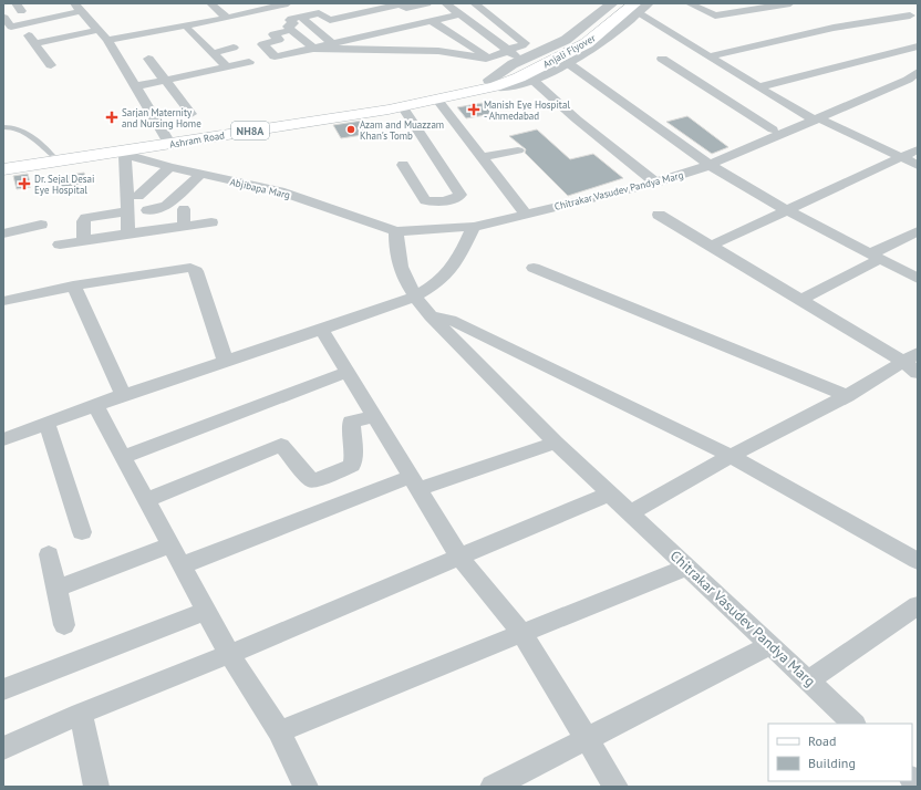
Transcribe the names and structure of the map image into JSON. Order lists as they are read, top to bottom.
{
  "streets": {
    "main road": ["Anjali Flyover", "NH8A", "Ashram Road"],
    "street": ["Abjibapa Marg", "Chitrakar Vasudev Pandya Marg"]
  },
  "crossings": [
    ["Anjali Flyover", "Ashram Road"],
    ["Ashram Road", "Abjibapa Marg"],
    ["Abjibapa Marg", "Chitrakar Vasudev Pandya Marg"]
  ],
  "places": {
    "health": ["Manish Eye Hospital - Ahmedabad", "Sarjan Maternity and Nursing Home", "Dr. Sejal Desai Eye Hospital"],
    "other": ["Azam and Muazzam Khan's Tomb"]
  },
  "legend": ["Road", "Building"]
}
